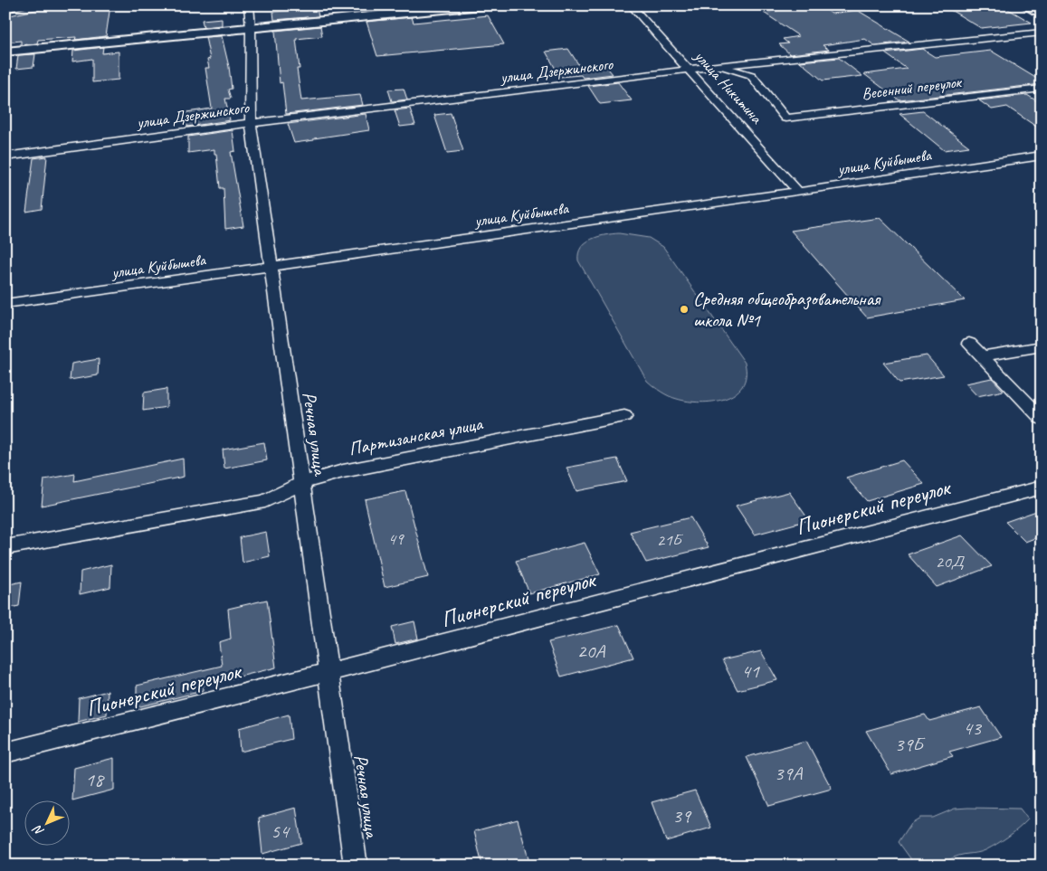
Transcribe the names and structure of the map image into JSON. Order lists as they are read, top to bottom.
{
  "streets": {
    "street": [
      "улица Дзержинского",
      "улица Никитина",
      "Весенний переулок",
      "улица Куйбышева",
      "Речная улица",
      "Партизанская улица",
      "Пионерский переулок"
    ]
  },
  "crossings": [
    ["улица Дзержинского", "улица Никитина"],
    ["улица Дзержинского", "Речная улица"],
    ["улица Никитина", "Весенний переулок"],
    ["улица Никитина", "улица Куйбышева"],
    ["улица Куйбышева", "Речная улица"],
    ["Речная улица", "Партизанская улица"],
    ["Речная улица", "Пионерский переулок"]
  ],
  "places": ["Средняя общеобразовательная школа №1"],
  "house_numbers": [
    "49",
    "21Б",
    "20Д",
    "20А",
    "41",
    "43",
    "39Б",
    "39А",
    "18",
    "39",
    "54"
  ],
  "north": "bottom left"
}
